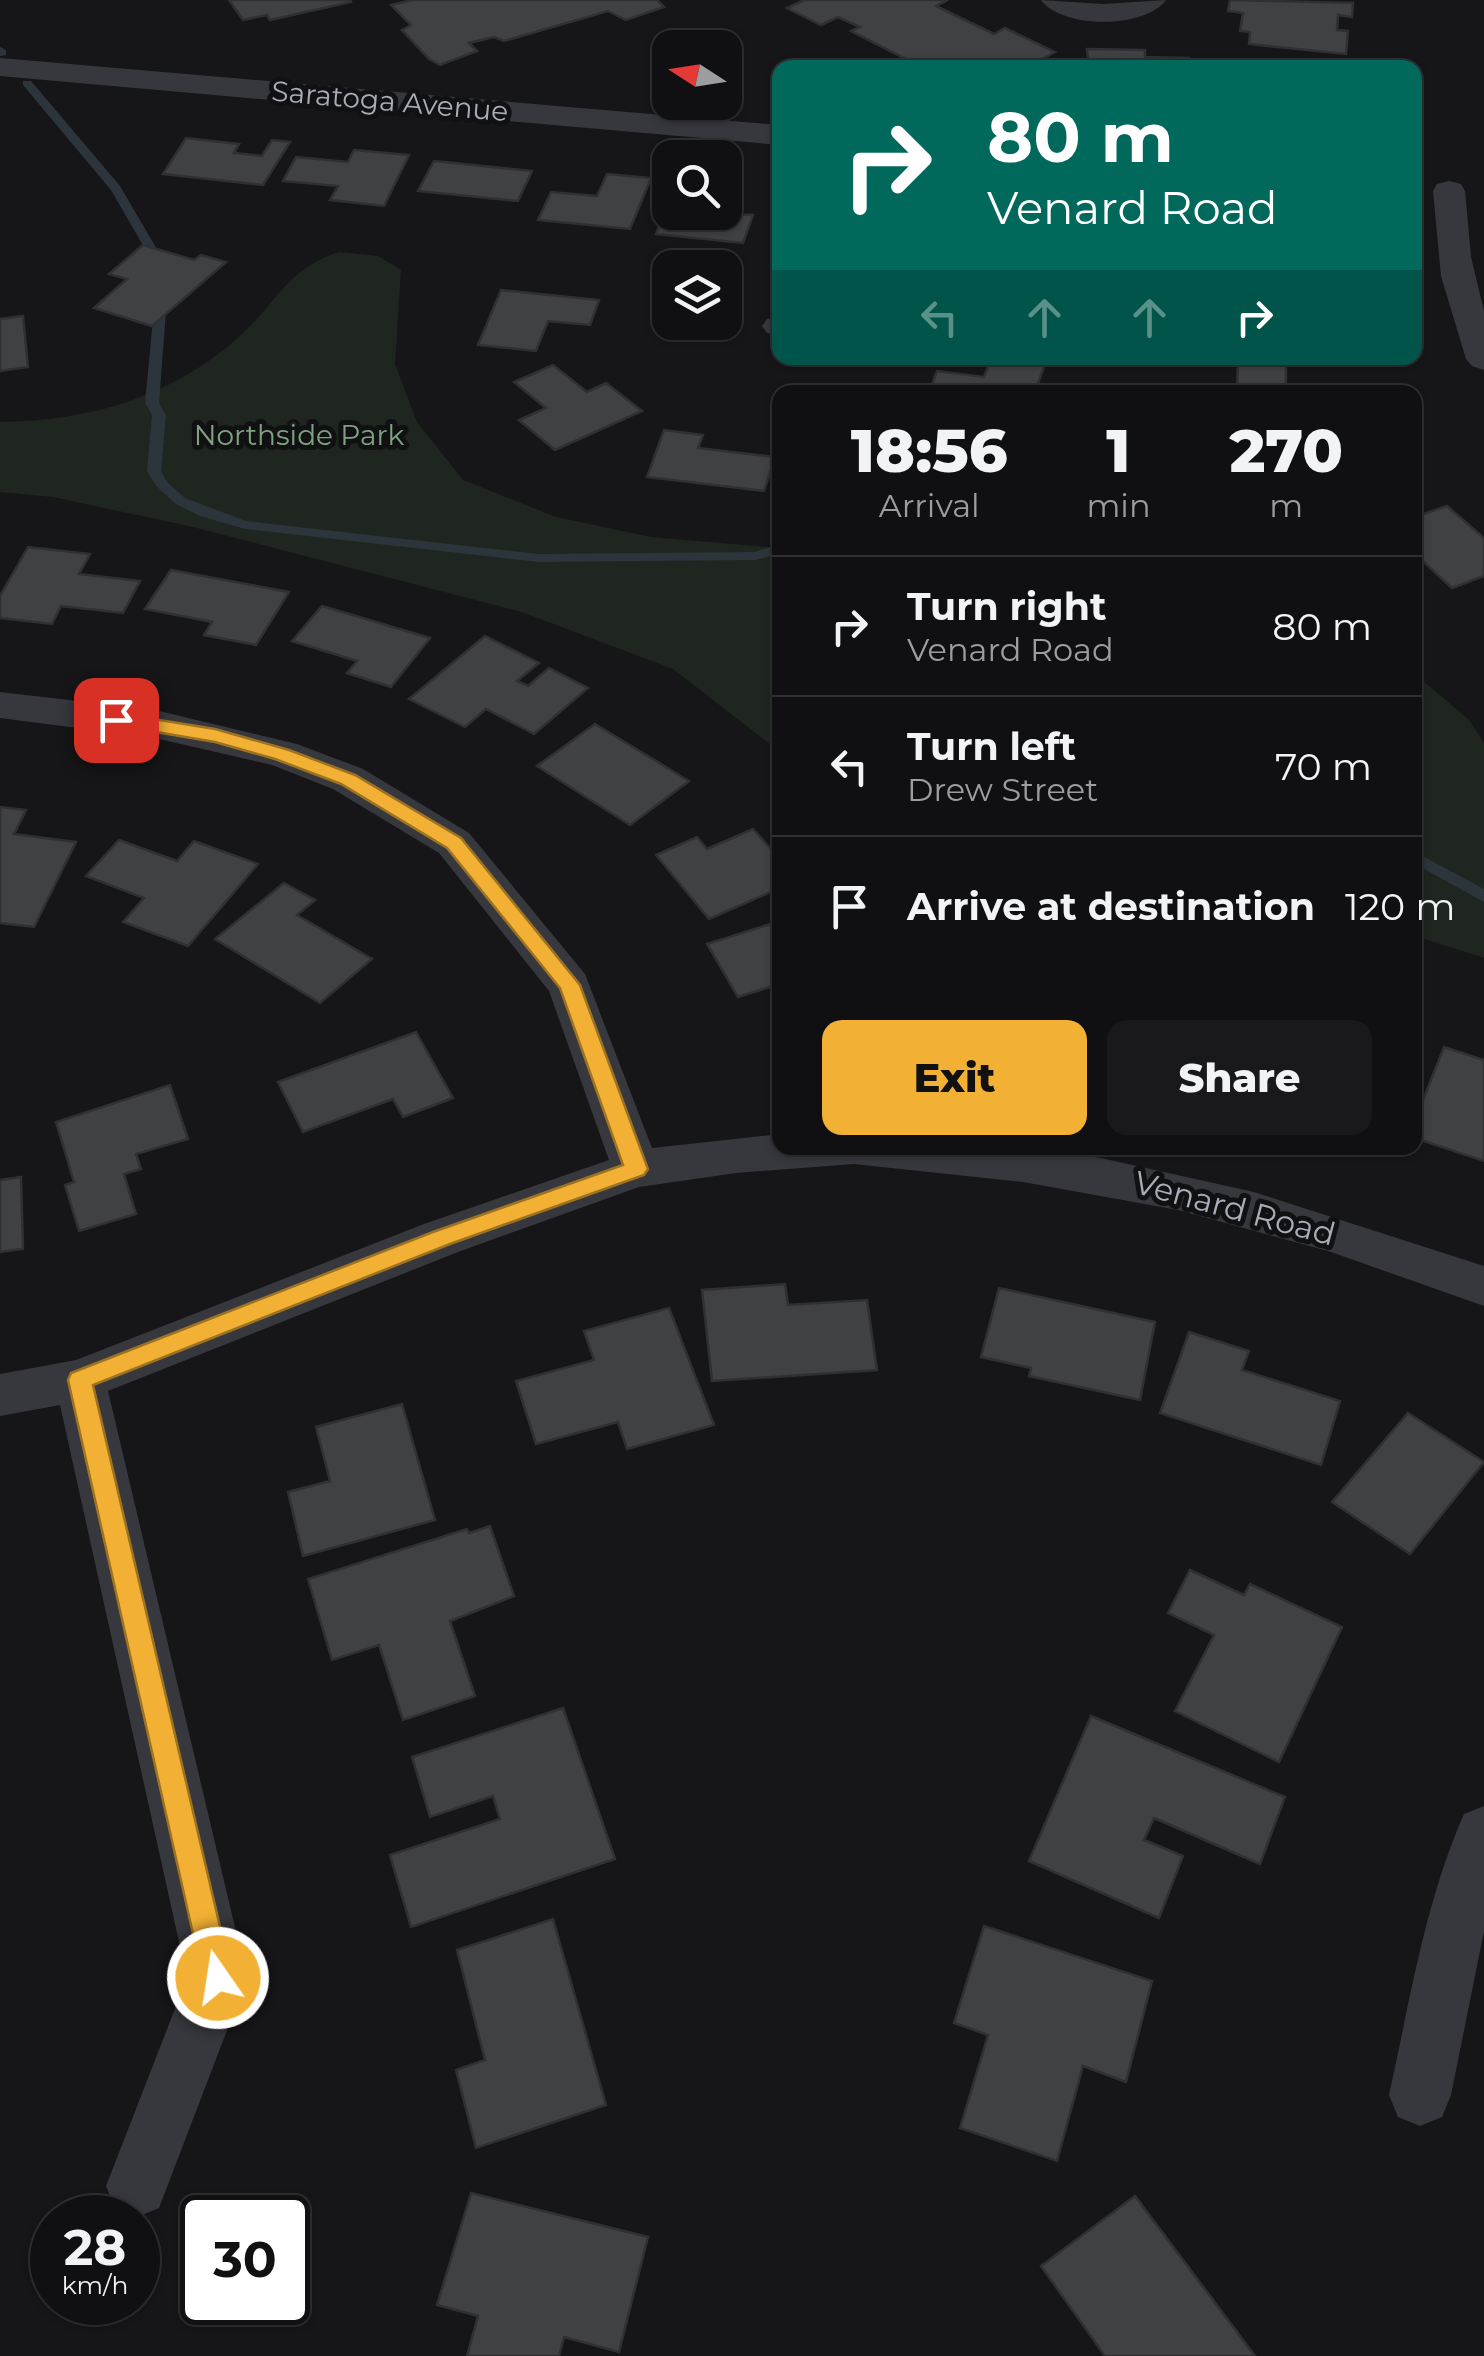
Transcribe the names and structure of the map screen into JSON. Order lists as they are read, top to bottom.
{
  "streets": {
    "street": ["Saratoga Avenue", "Venard Road"]
  },
  "parks": ["Northside Park"],
  "north": "left",
  "page": {
    "turn": ["80 m", "Venard Road"],
    "eta": [
      "18:56",
      "Arrival",
      "1",
      "min",
      "270",
      "m"
    ],
    "list": [
      {
        "name": "Turn right",
        "note": "Venard Road",
        "value": "80 m"
      },
      {
        "name": "Turn left",
        "note": "Drew Street",
        "value": "70 m"
      },
      {
        "name": "Arrive at destination",
        "value": "120 m"
      }
    ],
    "buttons": ["Exit", "Share"],
    "speed": "28 km/h",
    "limit": "30"
  }
}
